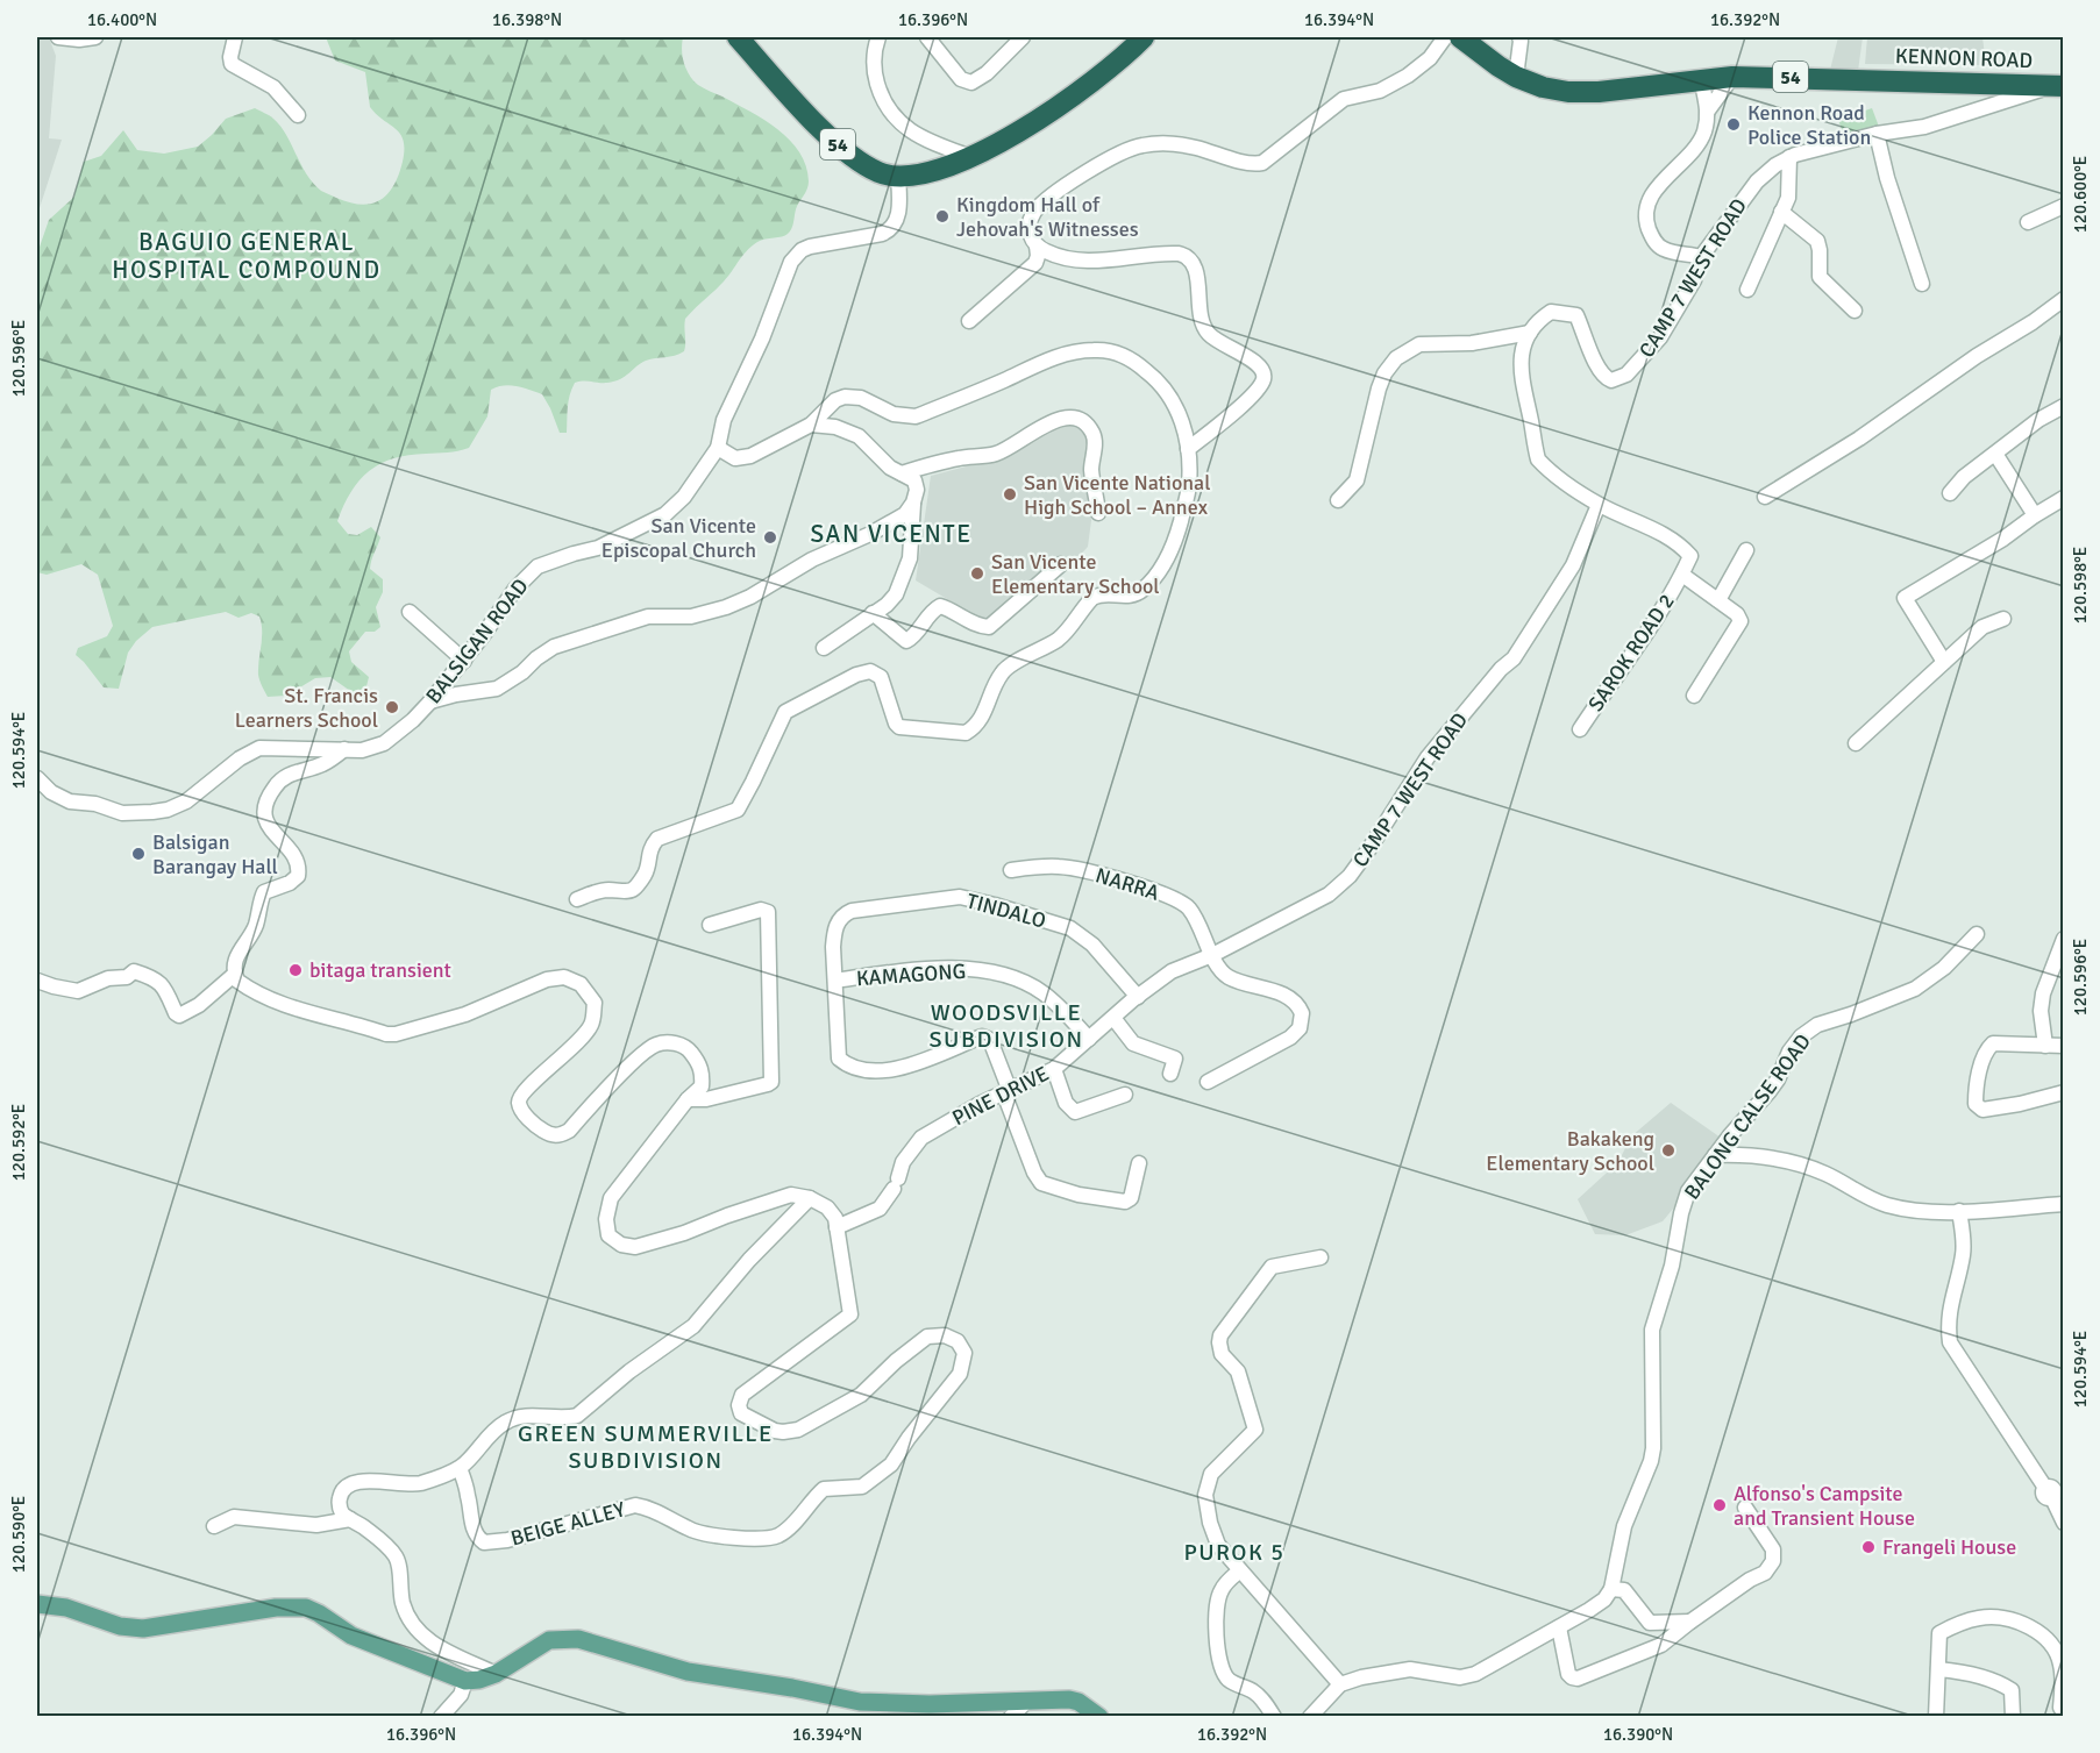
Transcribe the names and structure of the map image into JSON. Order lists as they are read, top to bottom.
{
  "streets": {
    "highway": ["KENNON ROAD", "54"],
    "street": [
      "CAMP 7 WEST ROAD",
      "BALSIGAN ROAD",
      "SAROK ROAD 2",
      "NARRA",
      "TINDALO",
      "KAMAGONG",
      "PINE DRIVE",
      "BALONG CALSE ROAD",
      "BEIGE ALLEY"
    ]
  },
  "crossings": [
    ["KENNON ROAD", "CAMP 7 WEST ROAD"],
    ["54", "BALSIGAN ROAD"],
    ["CAMP 7 WEST ROAD", "PINE DRIVE"],
    ["NARRA", "PINE DRIVE"],
    ["TINDALO", "KAMAGONG"],
    ["TINDALO", "PINE DRIVE"],
    ["KAMAGONG", "PINE DRIVE"],
    ["PINE DRIVE", "BEIGE ALLEY"]
  ],
  "districts": [
    "BAGUIO GENERAL HOSPITAL COMPOUND",
    "SAN VICENTE",
    "WOODSVILLE SUBDIVISION",
    "GREEN SUMMERVILLE SUBDIVISION",
    "PUROK 5"
  ],
  "places": [
    "Kennon Road Police Station",
    "Kingdom Hall of Jehovah's Witnesses",
    "San Vicente National High School – Annex",
    "San Vicente Episcopal Church",
    "San Vicente Elementary School",
    "St. Francis Learners School",
    "Balsigan Barangay Hall",
    "bitaga transient",
    "Bakakeng Elementary School",
    "Alfonso's Campsite and Transient House",
    "Frangeli House"
  ],
  "coordinates": [
    "16.400°N",
    "16.398°N",
    "16.396°N",
    "16.394°N",
    "16.392°N",
    "120.600°E",
    "120.596°E",
    "120.598°E",
    "120.594°E",
    "120.592°E",
    "120.590°E",
    "16.390°N"
  ]
}
